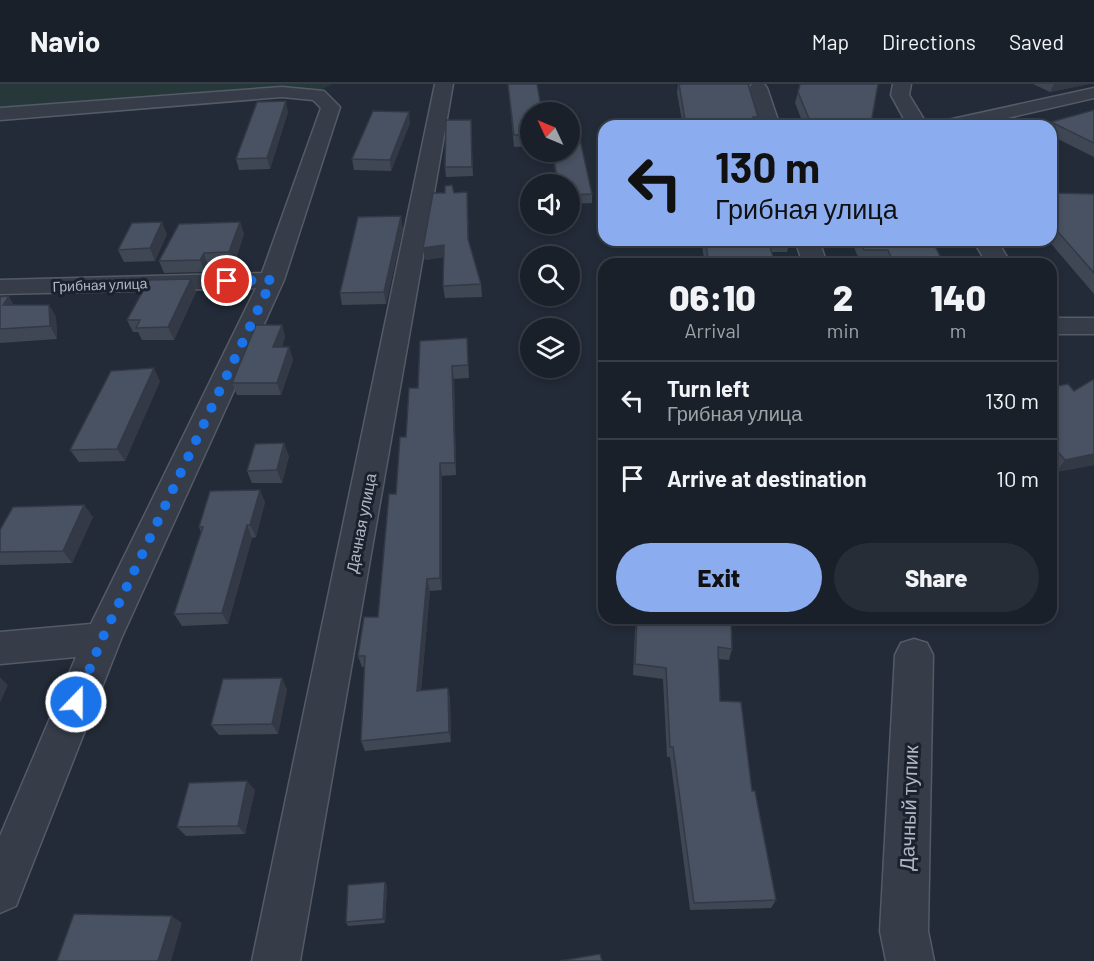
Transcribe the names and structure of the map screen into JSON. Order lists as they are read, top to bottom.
{
  "streets": {
    "street": ["Грибная улица", "Дачная улица", "Дачный тупик"]
  },
  "north": "top left",
  "page": {
    "header": "Navio",
    "nav": ["Map", "Directions", "Saved"],
    "turn": ["130 m", "Грибная улица"],
    "eta": [
      "06:10",
      "Arrival",
      "2",
      "min",
      "140",
      "m"
    ],
    "list": [
      {
        "name": "Turn left",
        "note": "Грибная улица",
        "value": "130 m"
      },
      {
        "name": "Arrive at destination",
        "value": "10 m"
      }
    ],
    "buttons": ["Exit", "Share"]
  }
}
